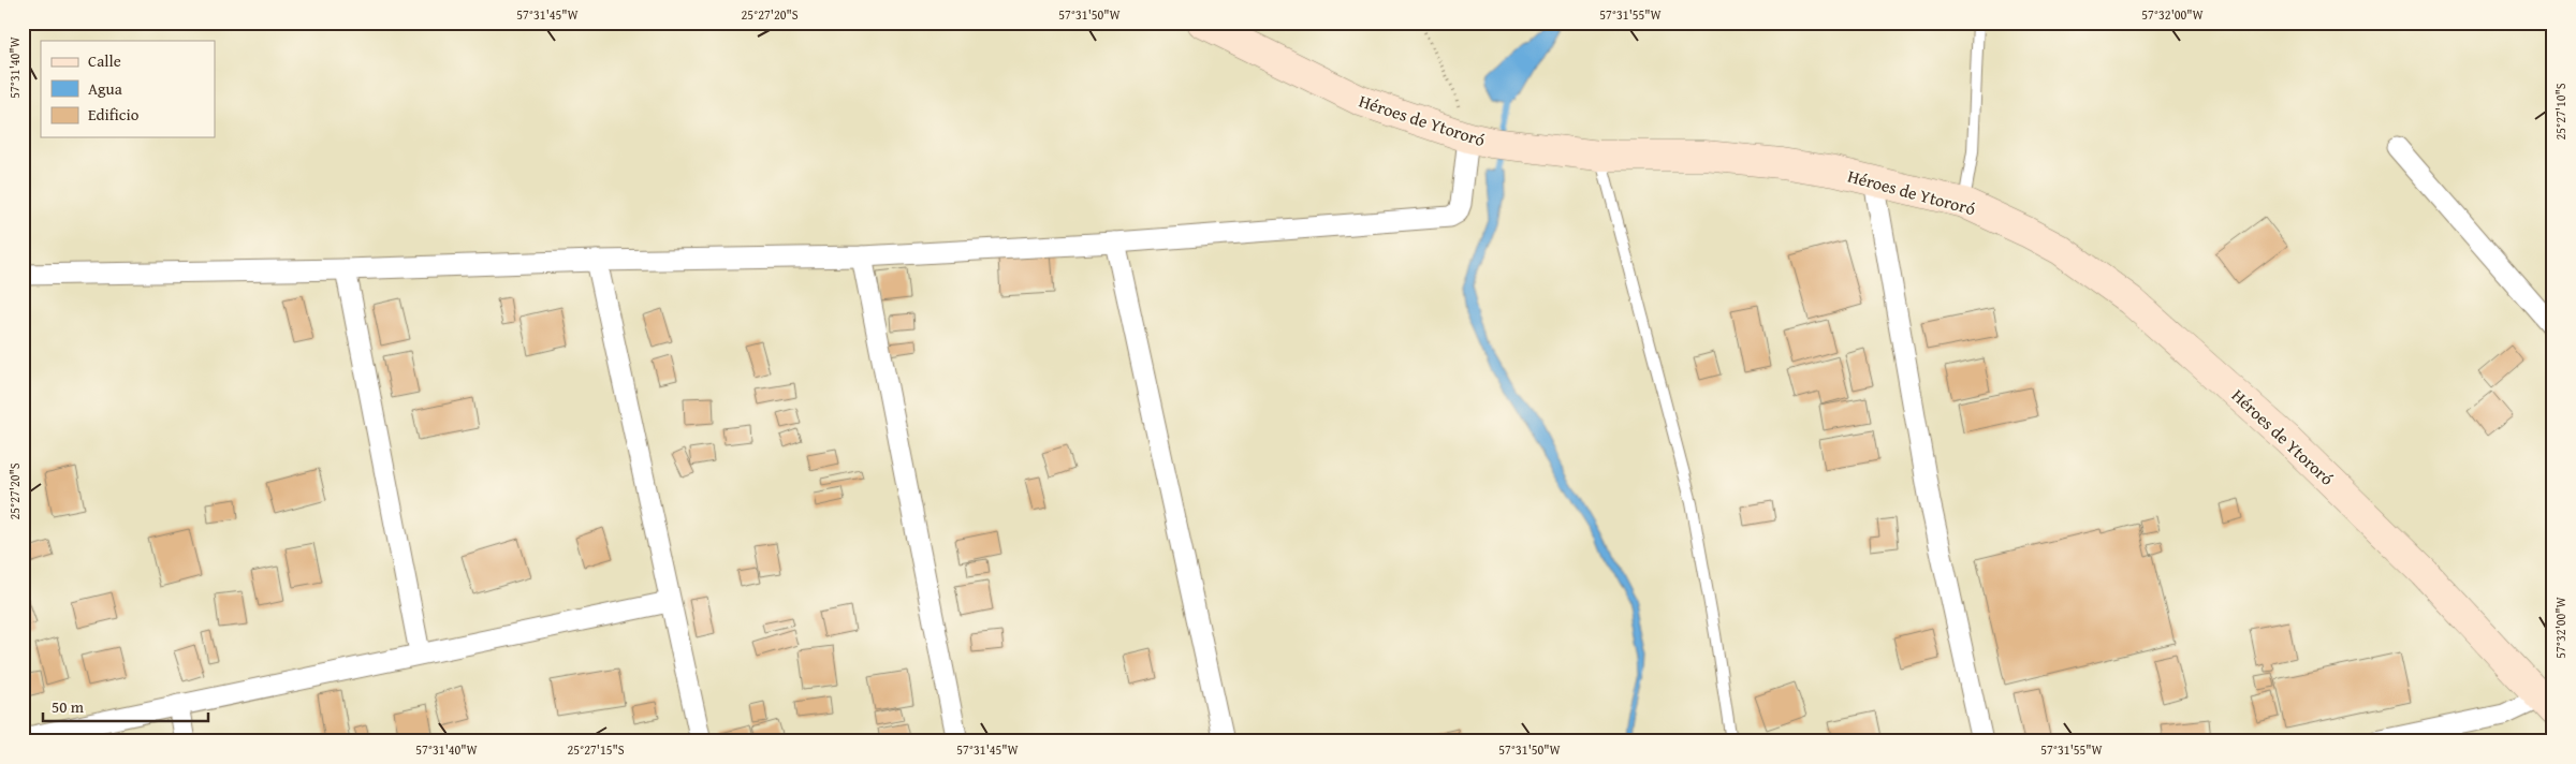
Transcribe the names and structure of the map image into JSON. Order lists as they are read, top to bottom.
{
  "streets": {
    "main road": ["Héroes de Ytororó"]
  },
  "legend": ["Calle", "Agua", "Edificio"],
  "scale_bar": "50 m",
  "coordinates": [
    "57°31'45\"W",
    "25°27'20\"S",
    "57°31'50\"W",
    "57°31'55\"W",
    "57°32'00\"W",
    "57°31'40\"W",
    "25°27'10\"S",
    "25°27'15\"S"
  ]
}
